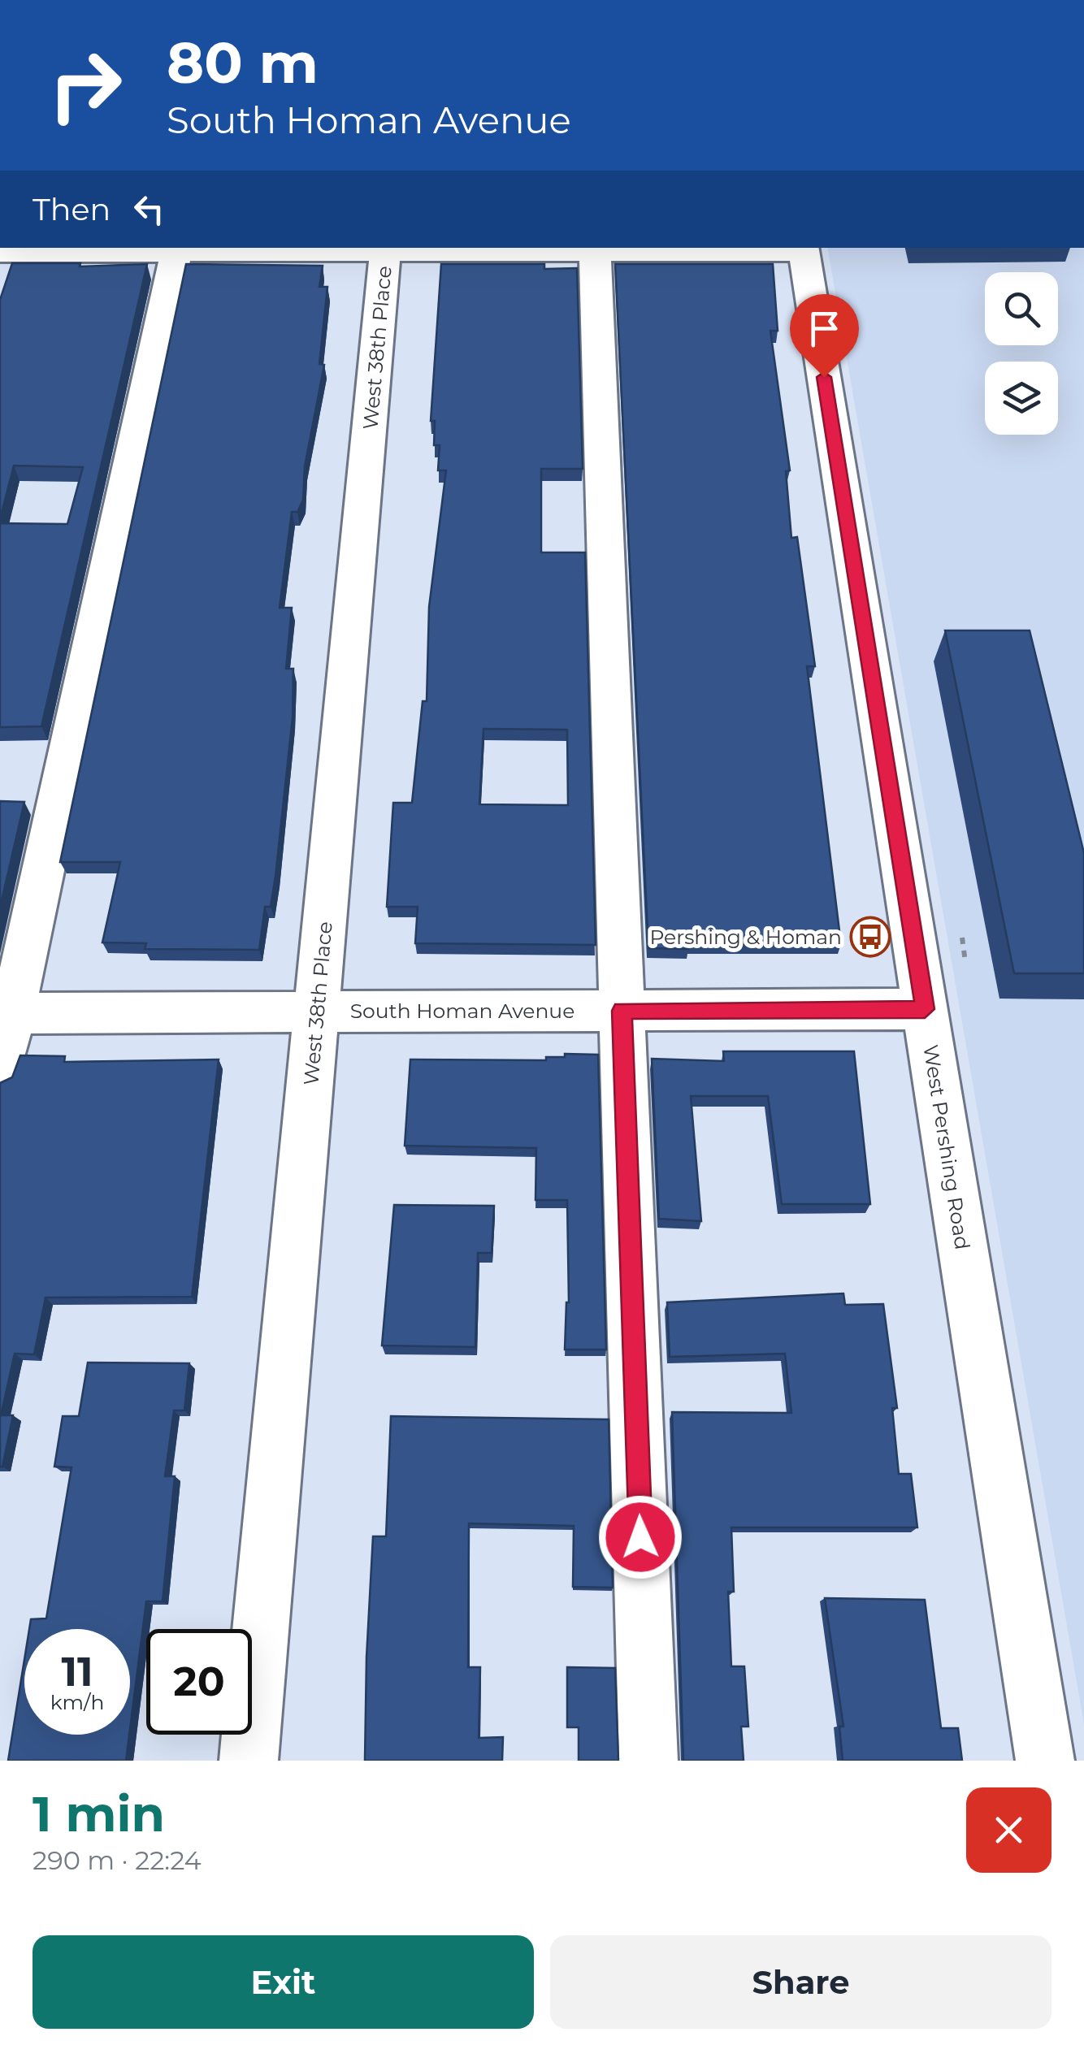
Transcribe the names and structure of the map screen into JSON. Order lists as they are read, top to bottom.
{
  "streets": {
    "street": ["West 38th Place", "South Homan Avenue", "West Pershing Road"]
  },
  "crossings": [
    ["West 38th Place", "South Homan Avenue"],
    ["South Homan Avenue", "West Pershing Road"]
  ],
  "places": {
    "bus stop": ["Pershing & Homan"]
  },
  "page": {
    "turn": ["80 m", "South Homan Avenue"],
    "then": "Then",
    "speed": "11 km/h",
    "limit": "20",
    "heading": ["1 min", "290 m · 22:24"],
    "buttons": ["Exit", "Share"]
  }
}
